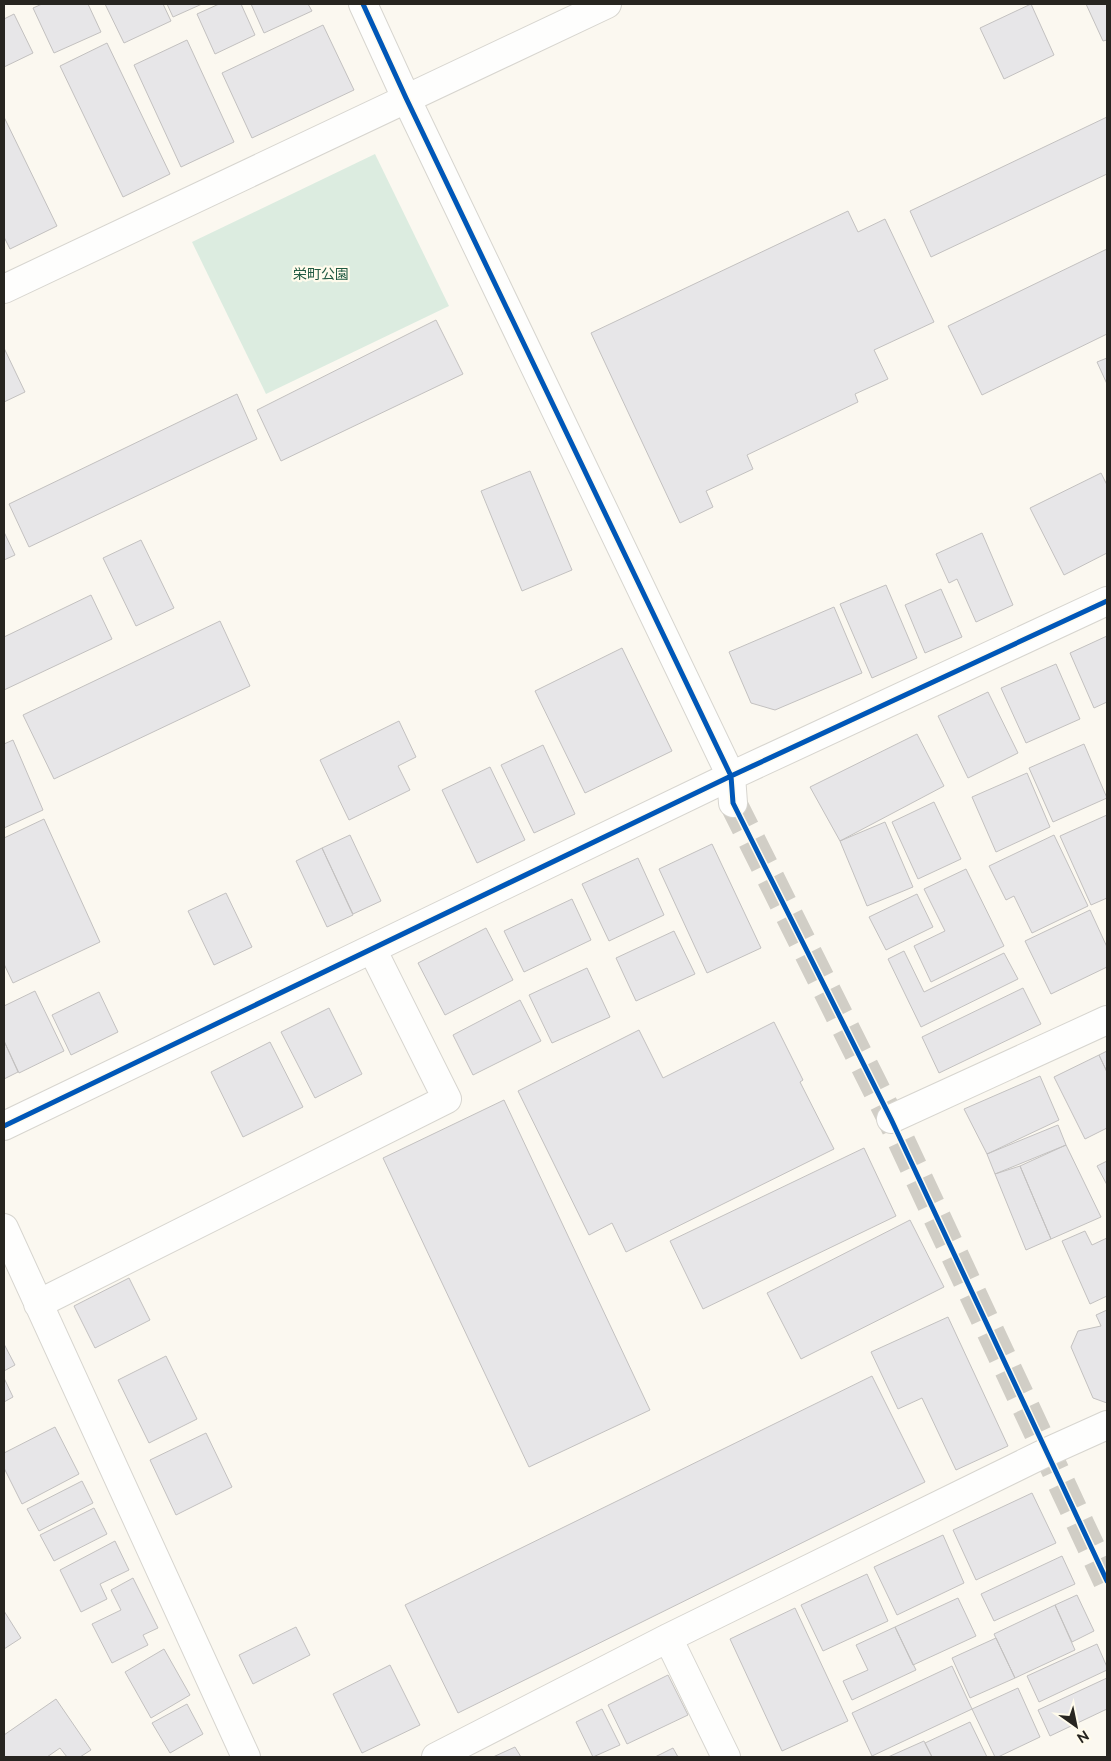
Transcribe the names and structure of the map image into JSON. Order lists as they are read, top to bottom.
{
  "parks": ["栄町公園"],
  "north": "bottom right"
}
